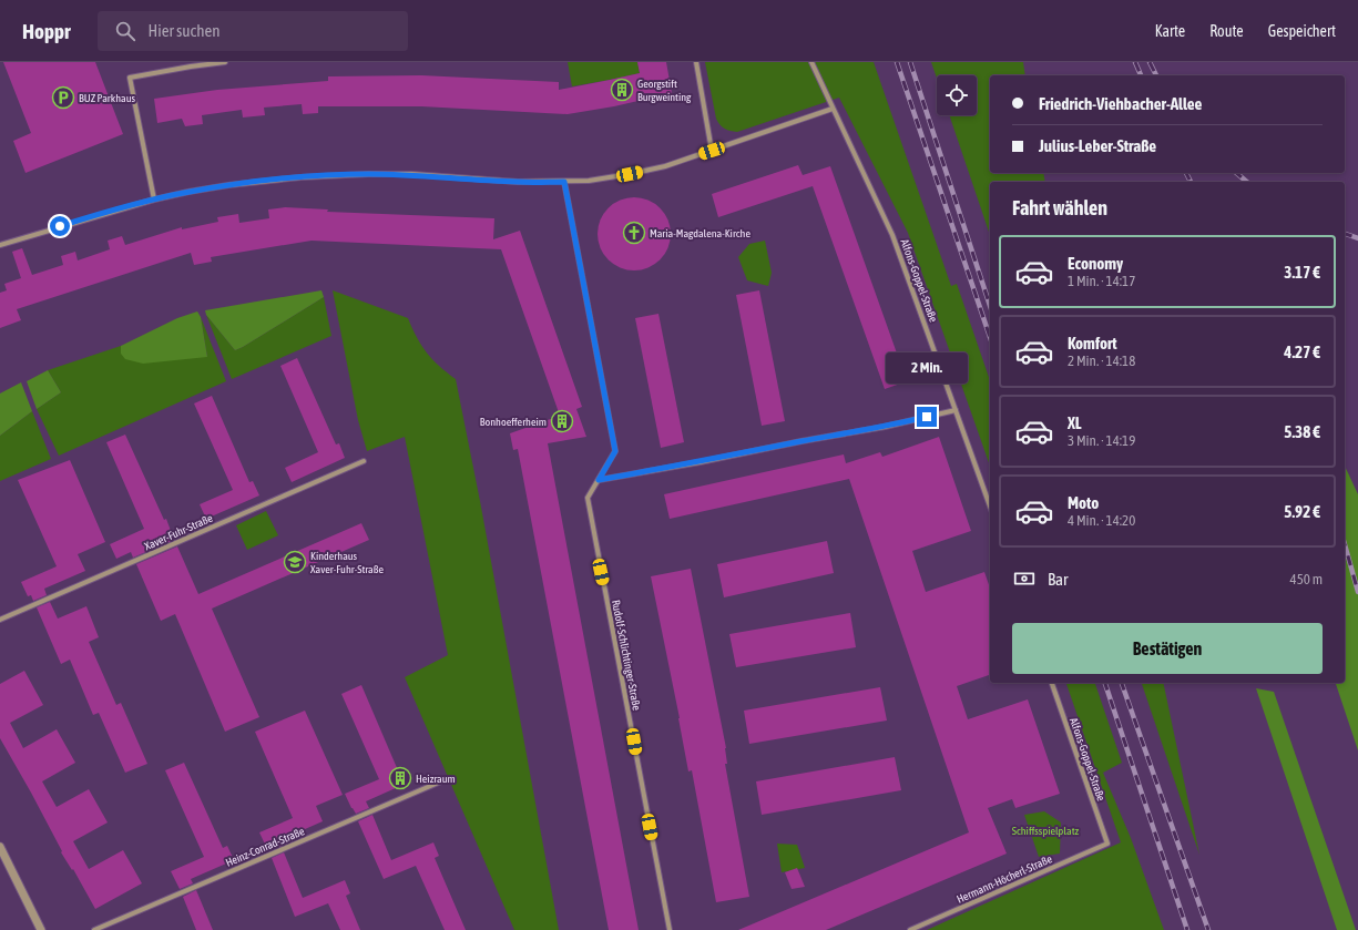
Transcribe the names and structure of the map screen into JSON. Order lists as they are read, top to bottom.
{
  "streets": {
    "street": [
      "Alfons-Goppel-Straße",
      "Xaver-Fuhr-Straße",
      "Rudolf-Schlichtinger-Straße",
      "Heinz-Conrad-Straße",
      "Hermann-Höcherl-Straße"
    ]
  },
  "crossings": [
    ["Alfons-Goppel-Straße", "Hermann-Höcherl-Straße"]
  ],
  "parks": ["Schiffsspielplatz"],
  "places": {
    "building": ["Georgstift Burgweinting", "Bonhoefferheim", "Heizraum"],
    "parking": ["BUZ Parkhaus"],
    "church": ["Maria-Magdalena-Kirche"],
    "school or university": ["Kinderhaus Xaver-Fuhr-Straße"]
  },
  "page": {
    "header": "Hoppr",
    "search": "Hier suchen",
    "nav": ["Karte", "Route", "Gespeichert"],
    "banner": ["Friedrich-Viehbacher-Allee", "Julius-Leber-Straße"],
    "heading": "Fahrt wählen",
    "list": [
      {
        "name": "Economy",
        "note": "1 Min. · 14:17",
        "value": "3.17 €"
      },
      {
        "name": "Komfort",
        "note": "2 Min. · 14:18",
        "value": "4.27 €"
      },
      {
        "name": "XL",
        "note": "3 Min. · 14:19",
        "value": "5.38 €"
      },
      {
        "name": "Moto",
        "note": "4 Min. · 14:20",
        "value": "5.92 €"
      }
    ],
    "bubble": "2 Min.",
    "pay": ["Bar", "450 m"],
    "buttons": "Bestätigen"
  }
}
